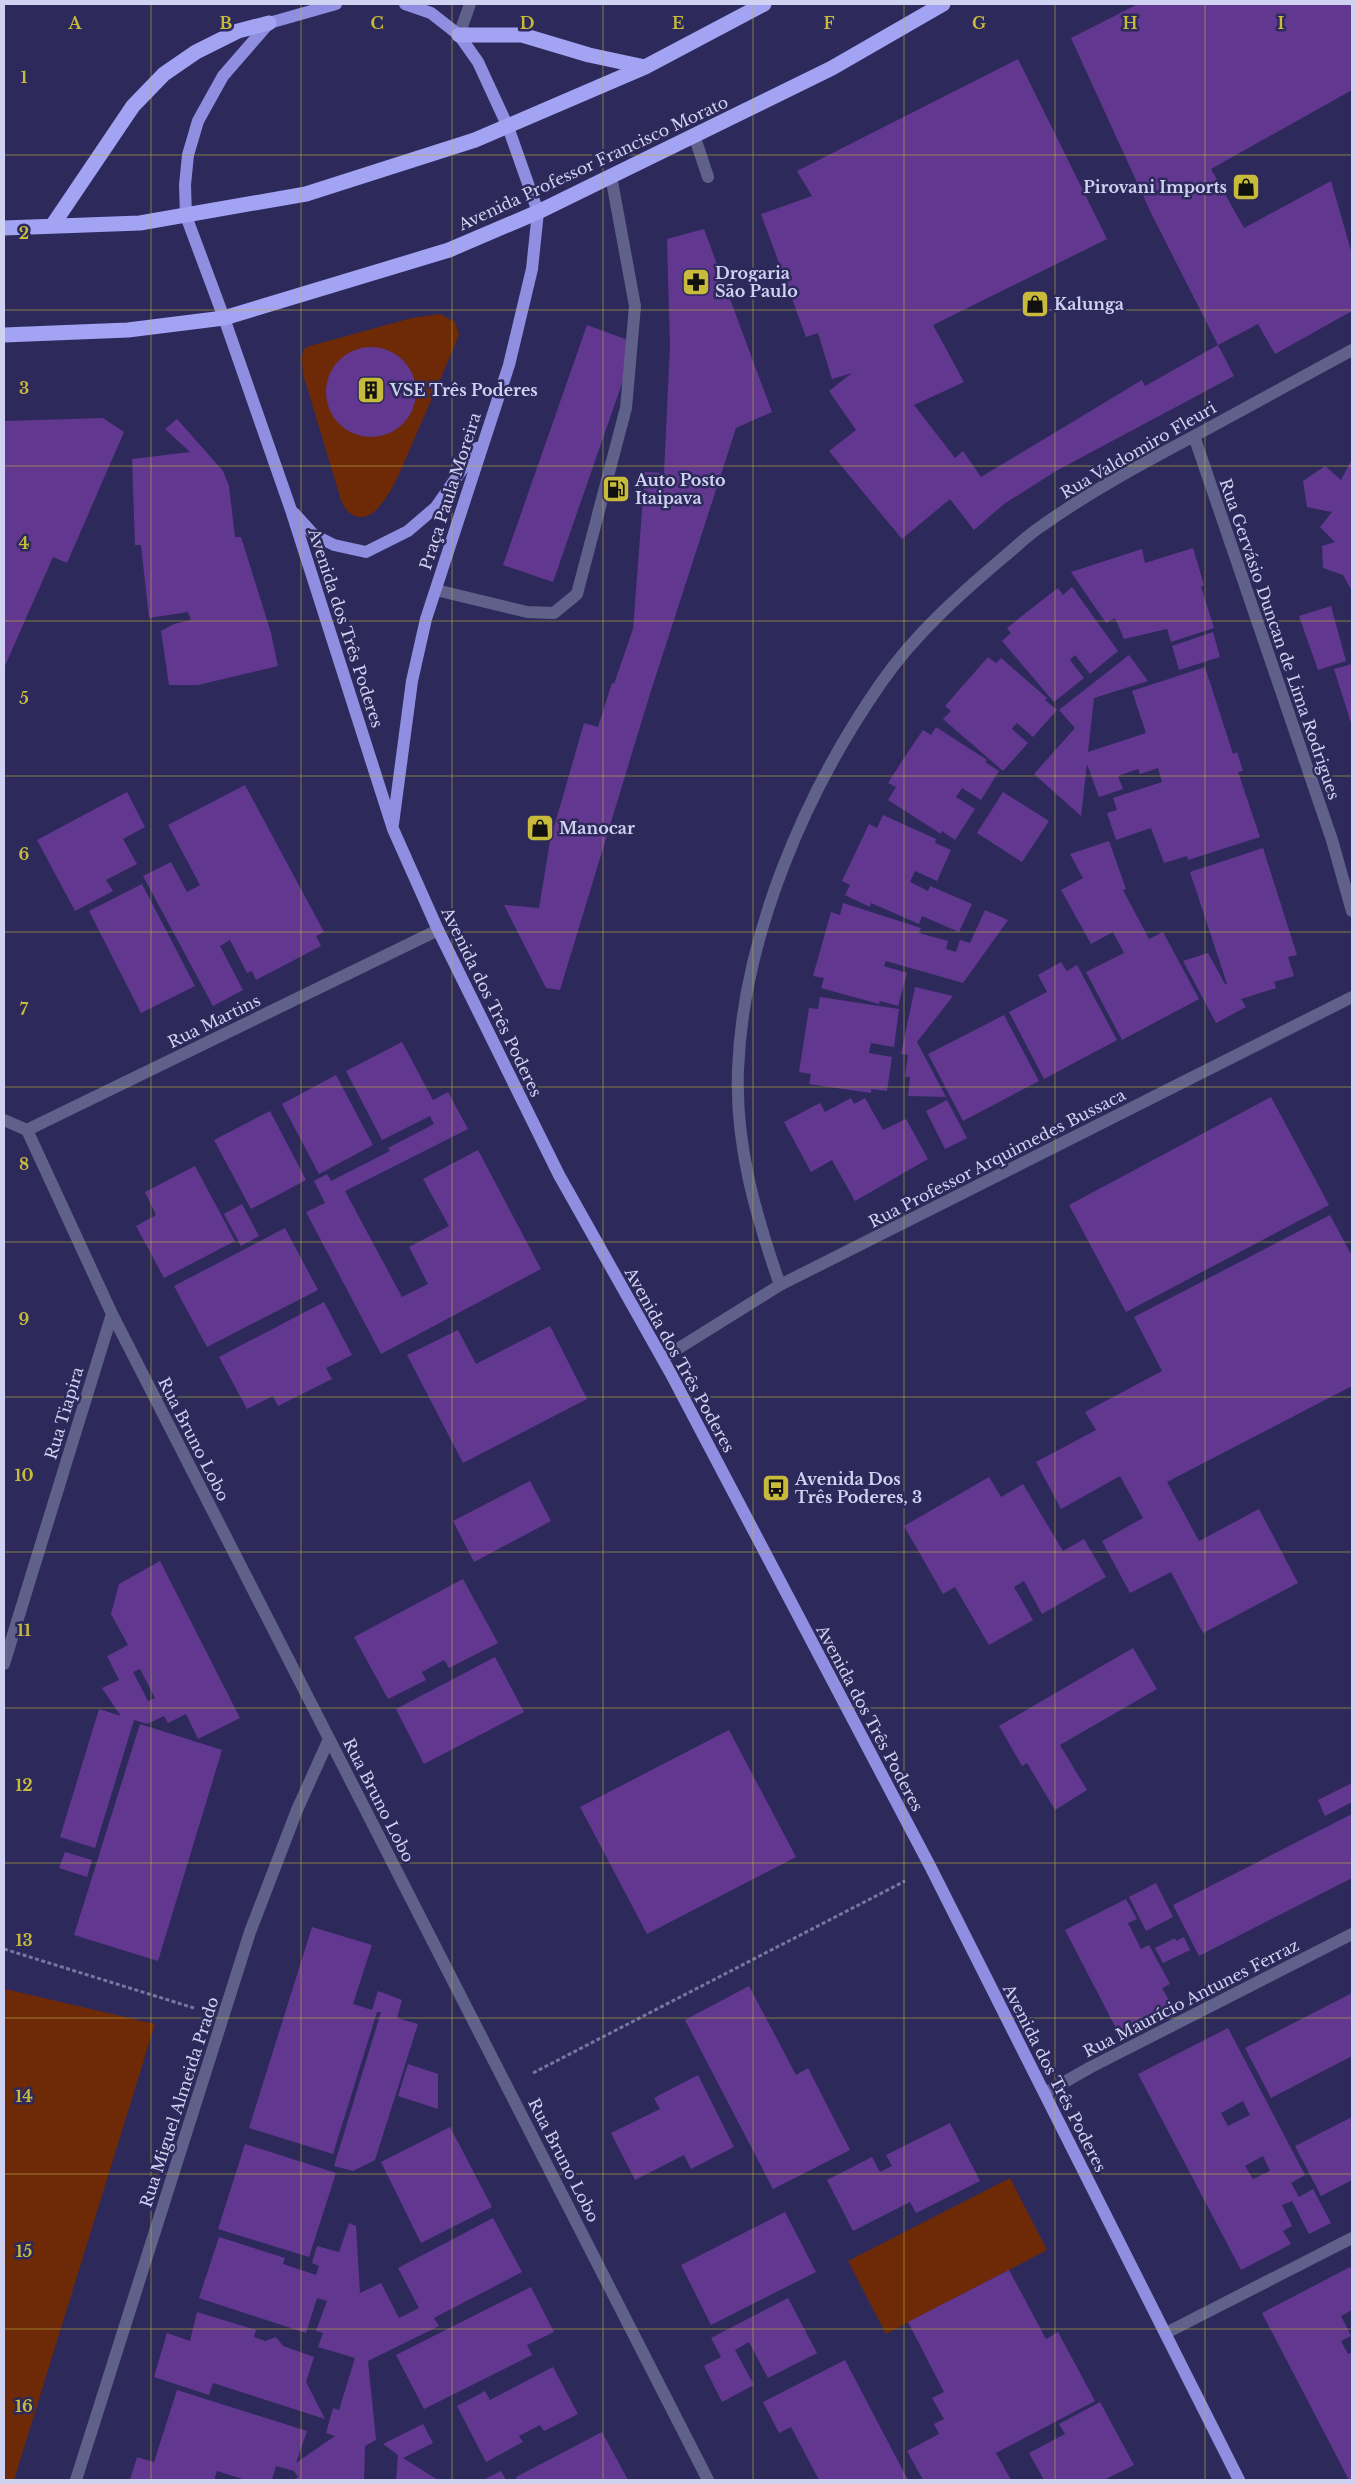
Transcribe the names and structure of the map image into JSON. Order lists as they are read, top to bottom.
{
  "streets": {
    "highway": ["Avenida Professor Francisco Morato"],
    "main road": ["Praça Paula Moreira", "Avenida dos Três Poderes"],
    "street": [
      "Rua Valdomiro Fleuri",
      "Rua Gervásio Duncan de Lima Rodrigues",
      "Rua Martins",
      "Rua Professor Arquimedes Bussaca",
      "Rua Tiapira",
      "Rua Bruno Lobo",
      "Rua Maurício Antunes Ferraz",
      "Rua Miguel Almeida Prado"
    ]
  },
  "crossings": [
    ["Avenida Professor Francisco Morato", "Praça Paula Moreira"],
    ["Avenida Professor Francisco Morato", "Avenida dos Três Poderes"],
    ["Rua Valdomiro Fleuri", "Rua Gervásio Duncan de Lima Rodrigues"],
    ["Rua Valdomiro Fleuri", "Rua Professor Arquimedes Bussaca"],
    ["Praça Paula Moreira", "Avenida dos Três Poderes"],
    ["Avenida dos Três Poderes", "Rua Martins"],
    ["Avenida dos Três Poderes", "Rua Professor Arquimedes Bussaca"],
    ["Avenida dos Três Poderes", "Rua Maurício Antunes Ferraz"],
    ["Rua Martins", "Rua Bruno Lobo"],
    ["Rua Tiapira", "Rua Bruno Lobo"],
    ["Rua Bruno Lobo", "Rua Miguel Almeida Prado"]
  ],
  "places": {
    "shop": ["Pirovani Imports", "Kalunga", "Manocar"],
    "pharmacy": ["Drogaria São Paulo"],
    "building": ["VSE Três Poderes"],
    "fuel station": ["Auto Posto Itaipava"],
    "bus stop": ["Avenida Dos Três Poderes, 3"]
  },
  "grid": {
    "columns": [
      "A",
      "B",
      "C",
      "D",
      "E",
      "F",
      "G",
      "H",
      "I"
    ],
    "rows": [
      "1",
      "2",
      "3",
      "4",
      "5",
      "6",
      "7",
      "8",
      "9",
      "10",
      "11",
      "12",
      "13",
      "14",
      "15",
      "16"
    ]
  }
}
